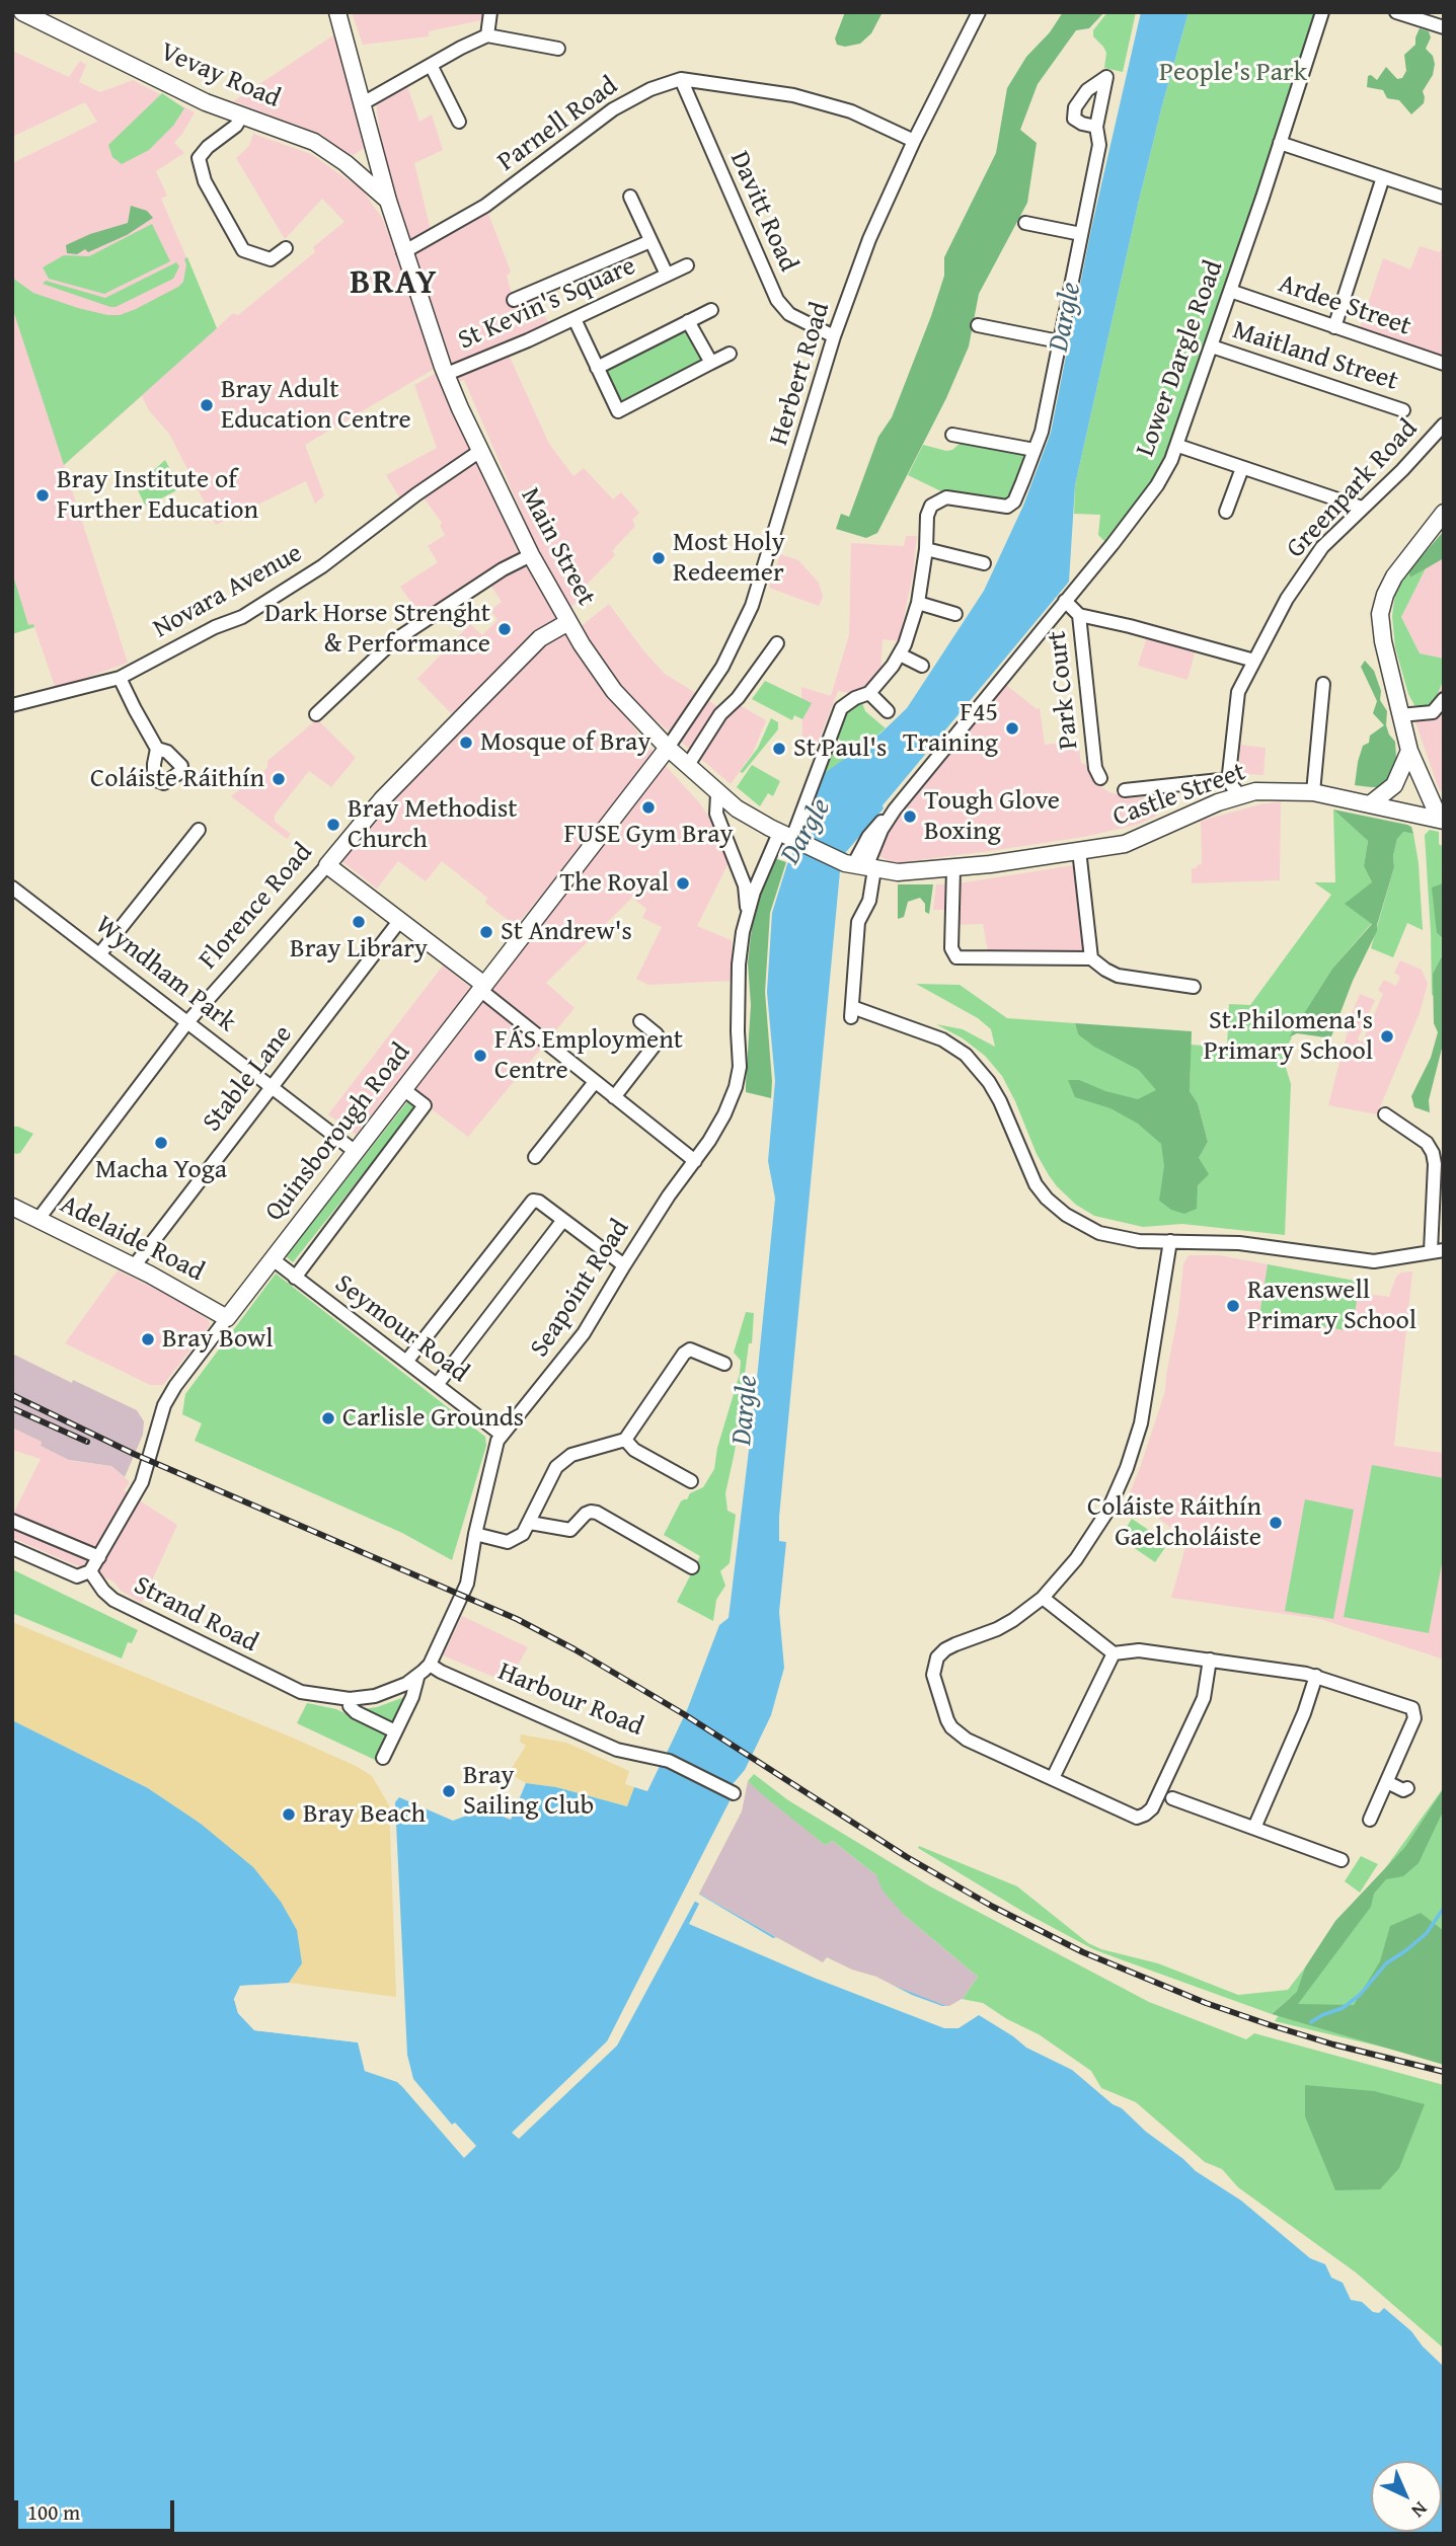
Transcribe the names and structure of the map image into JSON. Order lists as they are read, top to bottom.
{
  "streets": {
    "main road": [
      "Vevay Road",
      "Main Street",
      "Castle Street",
      "Florence Road",
      "Quinsborough Road",
      "Adelaide Road"
    ],
    "street": [
      "Parnell Road",
      "Davitt Road",
      "St Kevin's Square",
      "Ardee Street",
      "Maitland Street",
      "Lower Dargle Road",
      "Herbert Road",
      "Greenpark Road",
      "Novara Avenue",
      "Park Court",
      "Wyndham Park",
      "Stable Lane",
      "Seapoint Road",
      "Seymour Road",
      "Strand Road",
      "Harbour Road"
    ]
  },
  "crossings": [
    ["Vevay Road", "Main Street"],
    ["Parnell Road", "Davitt Road"],
    ["Parnell Road", "Herbert Road"],
    ["Parnell Road", "Main Street"],
    ["Davitt Road", "Herbert Road"],
    ["St Kevin's Square", "Main Street"],
    ["Ardee Street", "Lower Dargle Road"],
    ["Maitland Street", "Lower Dargle Road"],
    ["Lower Dargle Road", "Main Street"],
    ["Lower Dargle Road", "Park Court"],
    ["Lower Dargle Road", "Castle Street"],
    ["Herbert Road", "Main Street"],
    ["Herbert Road", "Quinsborough Road"],
    ["Main Street", "Novara Avenue"],
    ["Main Street", "Castle Street"],
    ["Main Street", "Florence Road"],
    ["Main Street", "Quinsborough Road"],
    ["Main Street", "Seapoint Road"],
    ["Florence Road", "Wyndham Park"],
    ["Florence Road", "Adelaide Road"],
    ["Wyndham Park", "Stable Lane"],
    ["Wyndham Park", "Quinsborough Road"],
    ["Stable Lane", "Adelaide Road"],
    ["Quinsborough Road", "Adelaide Road"],
    ["Quinsborough Road", "Seymour Road"],
    ["Quinsborough Road", "Strand Road"],
    ["Seapoint Road", "Seymour Road"],
    ["Seapoint Road", "Strand Road"],
    ["Seapoint Road", "Harbour Road"]
  ],
  "districts": ["BRAY"],
  "water": ["Dargle"],
  "parks": ["People's Park"],
  "places": [
    "Bray Adult Education Centre",
    "Bray Institute of Further Education",
    "Most Holy Redeemer",
    "Dark Horse Strenght & Performance",
    "F45 Training",
    "Mosque of Bray",
    "St Paul's",
    "Coláiste Ráithín",
    "FUSE Gym Bray",
    "Tough Glove Boxing",
    "Bray Methodist Church",
    "The Royal",
    "Bray Library",
    "St Andrew's",
    "St.Philomena's Primary School",
    "FÁS Employment Centre",
    "Macha Yoga",
    "Ravenswell Primary School",
    "Bray Bowl",
    "Carlisle Grounds",
    "Coláiste Ráithín Gaelcholáiste",
    "Bray Sailing Club",
    "Bray Beach"
  ],
  "scale_bar": "100 m",
  "north": "bottom right"
}
